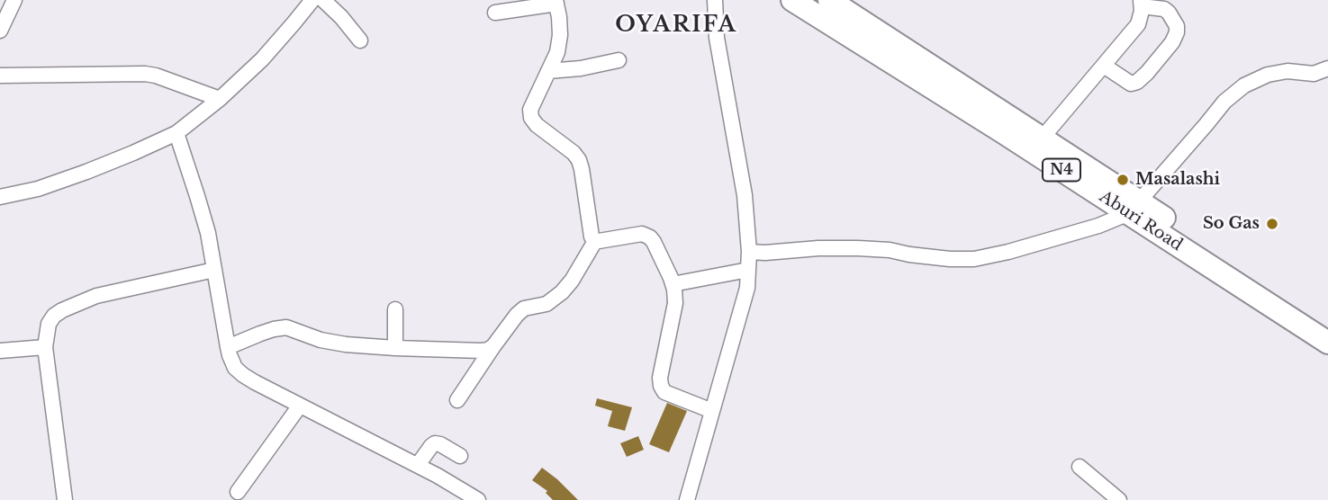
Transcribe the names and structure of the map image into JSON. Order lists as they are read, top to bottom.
{
  "streets": {
    "highway": ["N4", "Aburi Road"]
  },
  "districts": ["OYARIFA"],
  "places": ["Masalashi", "So Gas"]
}
